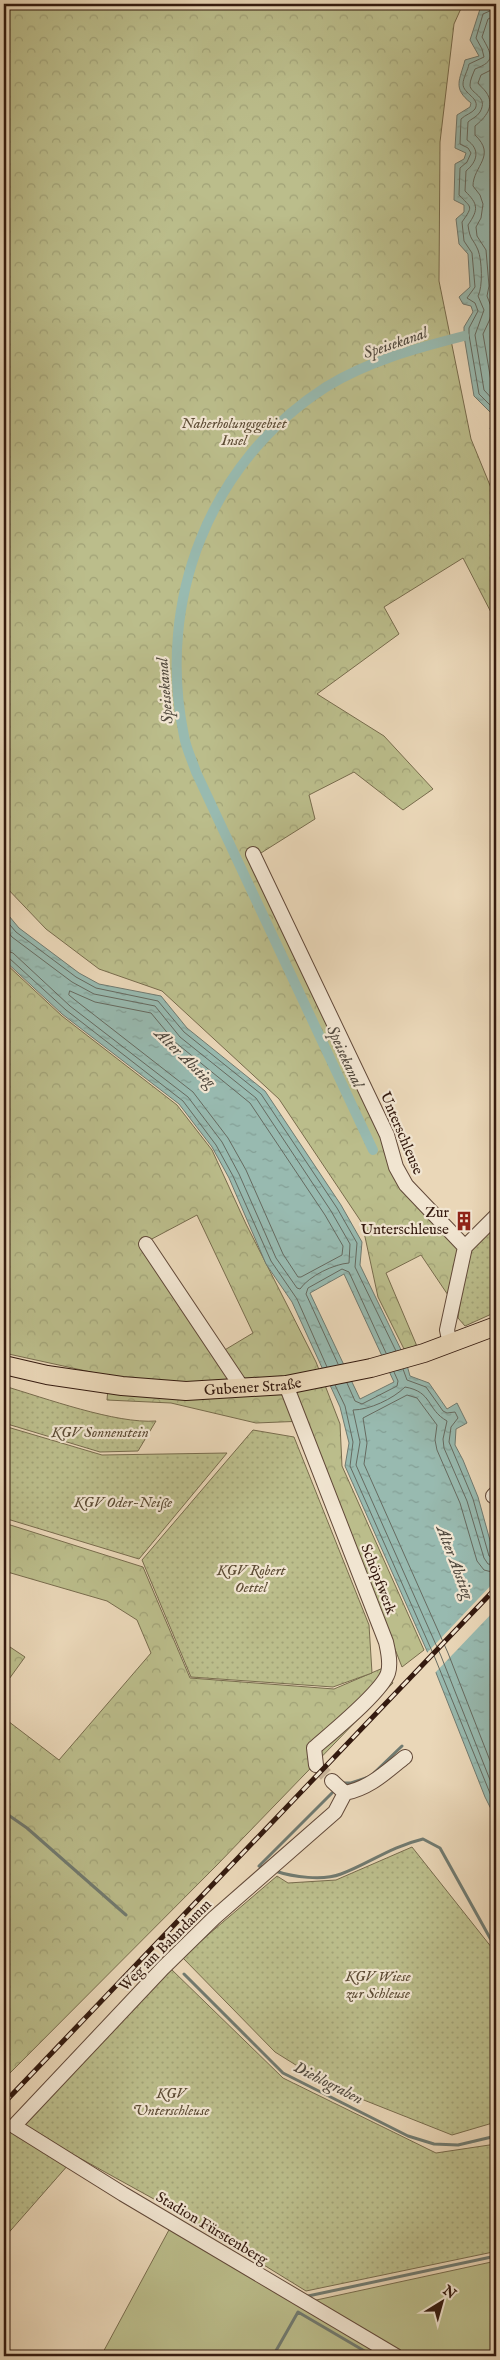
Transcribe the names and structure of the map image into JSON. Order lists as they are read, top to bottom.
{
  "streets": {
    "main road": ["Gubener Straße"],
    "street": [
      "Unterschleuse",
      "Schöpfwerk",
      "Weg am Bahndamm",
      "Stadion Fürstenberg"
    ]
  },
  "crossings": [
    ["Gubener Straße", "Schöpfwerk"],
    ["Weg am Bahndamm", "Stadion Fürstenberg"]
  ],
  "water": ["Speisekanal", "Alter Abstieg", "Diehlograben"],
  "parks": [
    "Naherholungsgebiet Insel",
    "KGV Sonnenstein",
    "KGV Oder-Neiße",
    "KGV Robert Oettel",
    "KGV Wiese zur Schleuse",
    "KGV Unterschleuse"
  ],
  "places": {
    "building": ["Zur Unterschleuse"]
  },
  "north": "top right"
}
